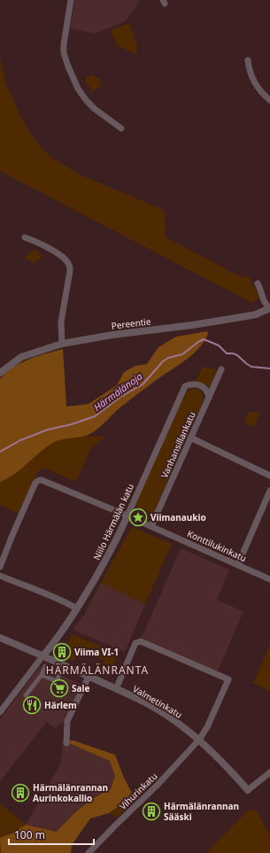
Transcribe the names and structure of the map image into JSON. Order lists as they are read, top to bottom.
{
  "streets": {
    "street": [
      "Pereentie",
      "Vanhansillankatu",
      "Niilo Härmälän katu",
      "Konttilukinkatu",
      "Valmetinkatu",
      "Vihurinkatu"
    ]
  },
  "crossings": [
    ["Vanhansillankatu", "Niilo Härmälän katu"],
    ["Vanhansillankatu", "Konttilukinkatu"],
    ["Niilo Härmälän katu", "Konttilukinkatu"],
    ["Niilo Härmälän katu", "Valmetinkatu"],
    ["Valmetinkatu", "Vihurinkatu"]
  ],
  "districts": ["HÄRMÄLÄNRANTA"],
  "water": ["Härmälänoja"],
  "places": {
    "place": ["Viimanaukio"],
    "building": ["Viima VI-1", "Härmälänrannan Aurinkokallio", "Härmälänrannan Sääski"],
    "supermarket": ["Sale"],
    "restaurant": ["Härlem"]
  },
  "scale_bar": "100 m"
}
